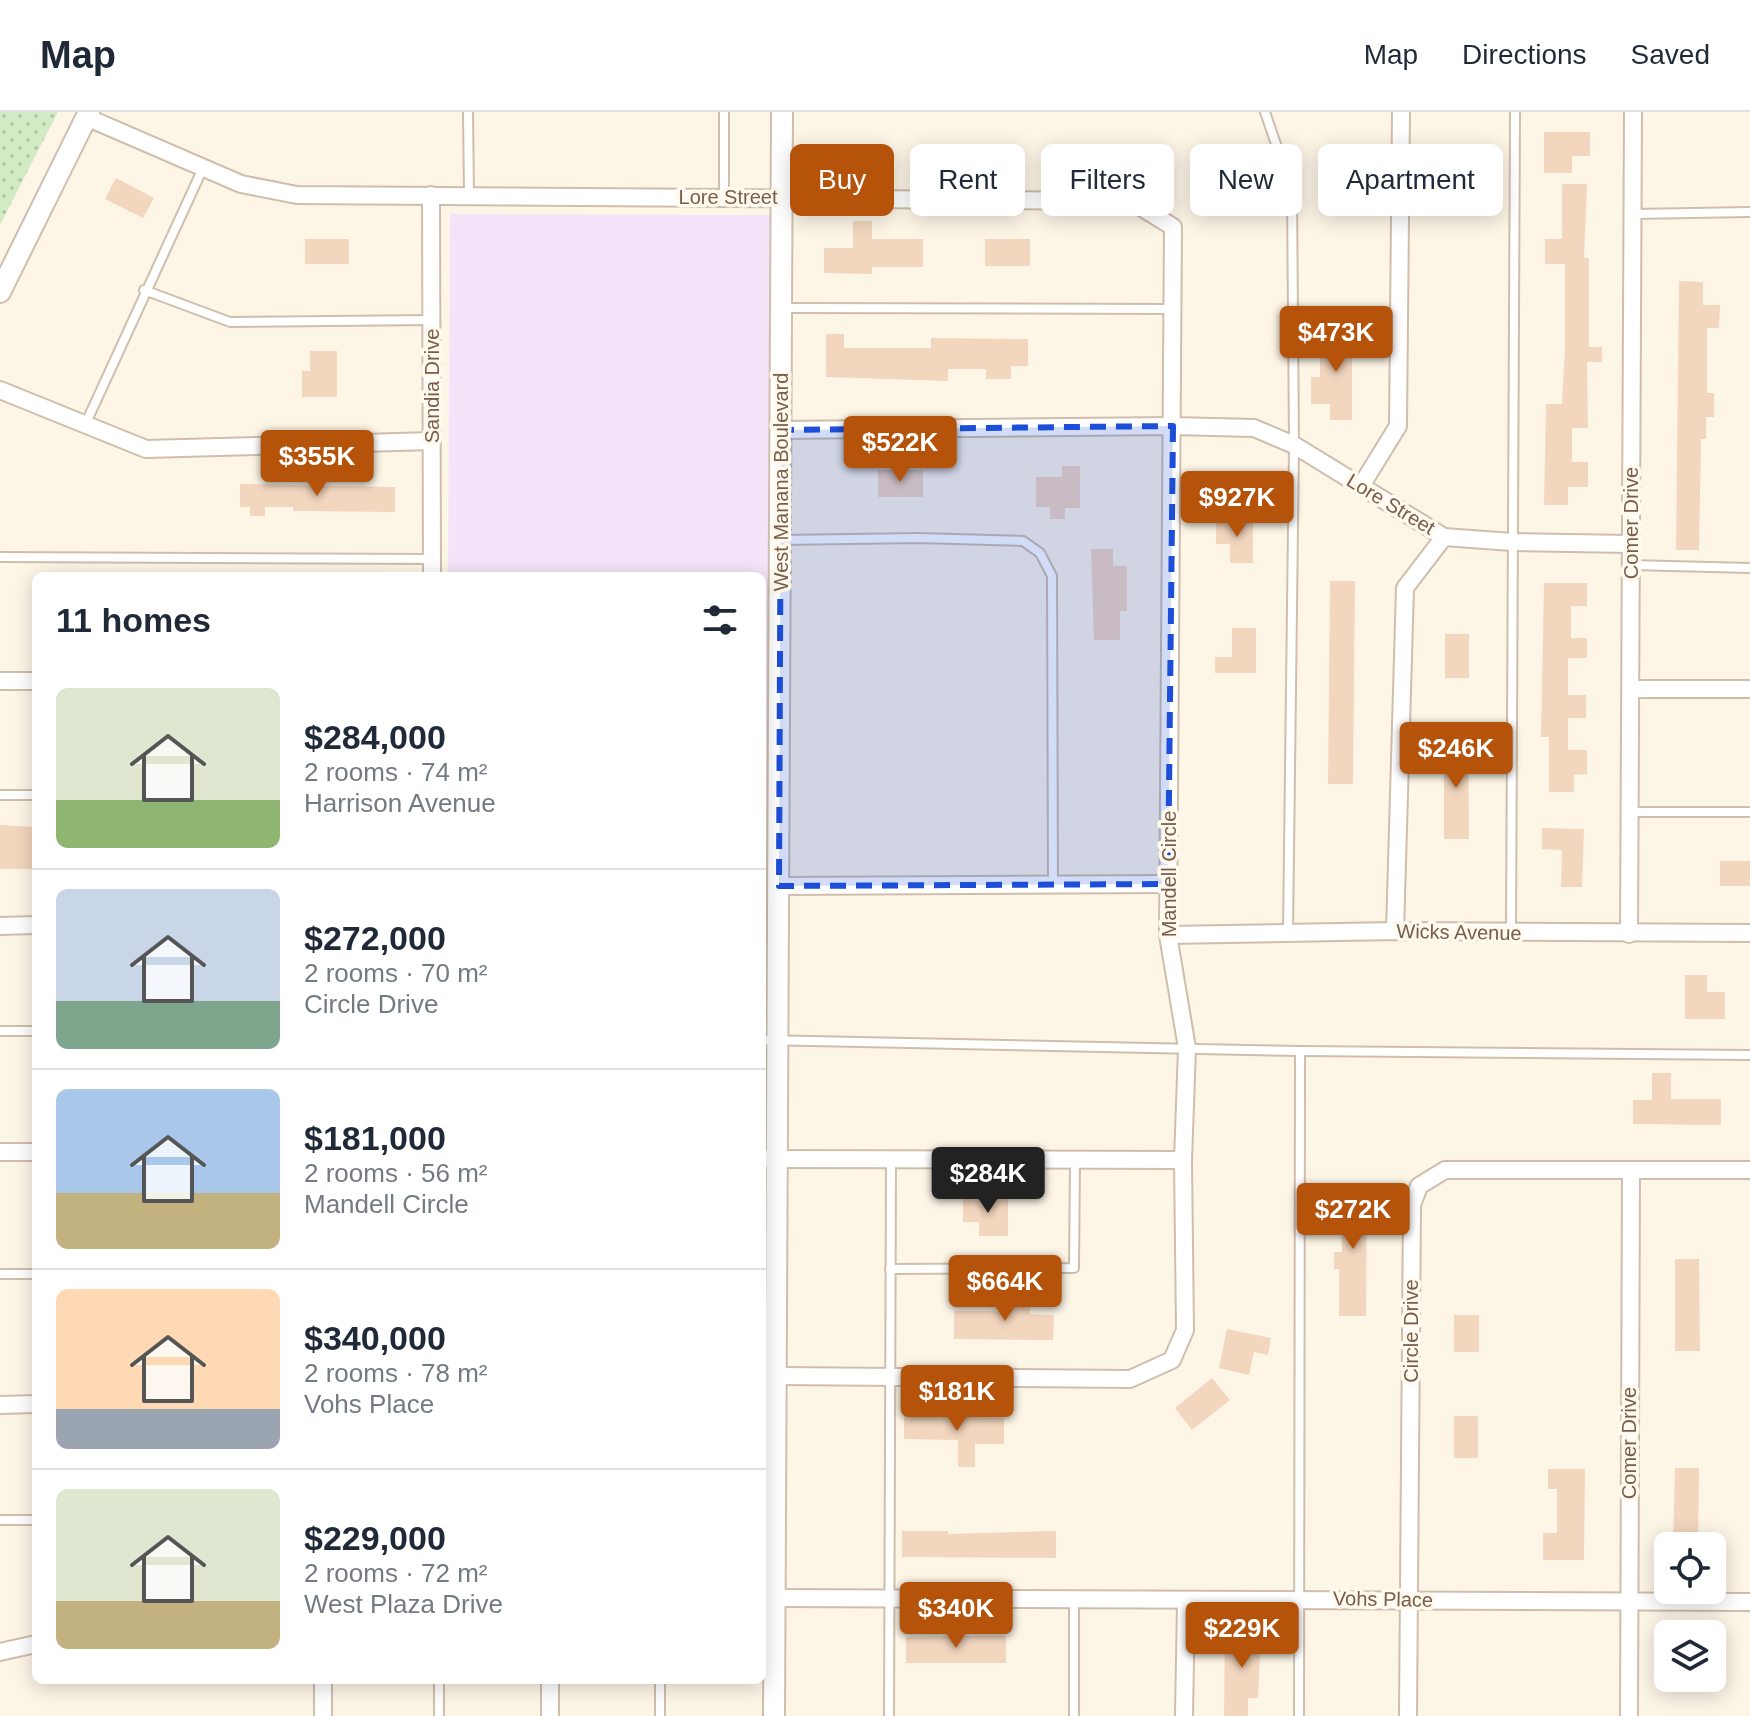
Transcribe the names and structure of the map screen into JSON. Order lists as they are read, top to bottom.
{
  "streets": {
    "street": [
      "Lore Street",
      "Sandia Drive",
      "West Manana Boulevard",
      "Comer Drive",
      "Mandell Circle",
      "Wicks Avenue",
      "Circle Drive",
      "Vohs Place"
    ]
  },
  "crossings": [
    ["Lore Street", "Sandia Drive"],
    ["Lore Street", "West Manana Boulevard"],
    ["Lore Street", "Comer Drive"],
    ["Lore Street", "Mandell Circle"],
    ["West Manana Boulevard", "Mandell Circle"],
    ["West Manana Boulevard", "Vohs Place"],
    ["Comer Drive", "Wicks Avenue"],
    ["Comer Drive", "Circle Drive"],
    ["Comer Drive", "Vohs Place"],
    ["Mandell Circle", "Wicks Avenue"],
    ["Circle Drive", "Vohs Place"]
  ],
  "page": {
    "header": "Map",
    "nav": ["Map", "Directions", "Saved"],
    "chip": [
      "Buy",
      "Rent",
      "Filters",
      "New",
      "Apartment"
    ],
    "price": [
      "$473K",
      "$522K",
      "$355K",
      "$927K",
      "$246K",
      "$284K",
      "$272K",
      "$664K",
      "$181K",
      "$340K",
      "$229K"
    ],
    "heading": "11 homes",
    "list": [
      {
        "name": "$284,000",
        "note": "2 rooms · 74 m² · Harrison Avenue"
      },
      {
        "name": "$272,000",
        "note": "2 rooms · 70 m² · Circle Drive"
      },
      {
        "name": "$181,000",
        "note": "2 rooms · 56 m² · Mandell Circle"
      },
      {
        "name": "$340,000",
        "note": "2 rooms · 78 m² · Vohs Place"
      },
      {
        "name": "$229,000",
        "note": "2 rooms · 72 m² · West Plaza Drive"
      }
    ]
  }
}
